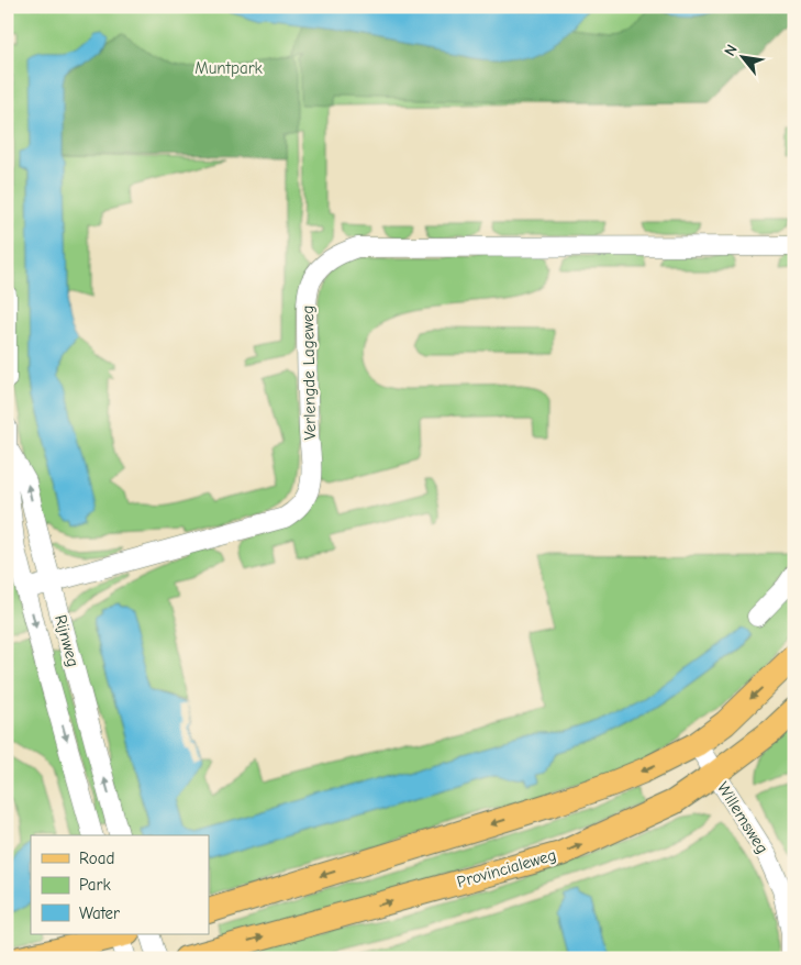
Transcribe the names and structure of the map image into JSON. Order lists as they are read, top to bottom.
{
  "streets": {
    "main road": ["Provincialeweg"],
    "street": ["Verlengde Lageweg", "Rijnweg", "Willemsweg"]
  },
  "crossings": [
    ["Verlengde Lageweg", "Rijnweg"],
    ["Willemsweg", "Provincialeweg"]
  ],
  "parks": ["Muntpark"],
  "legend": ["Road", "Park", "Water"],
  "north": "top left"
}
